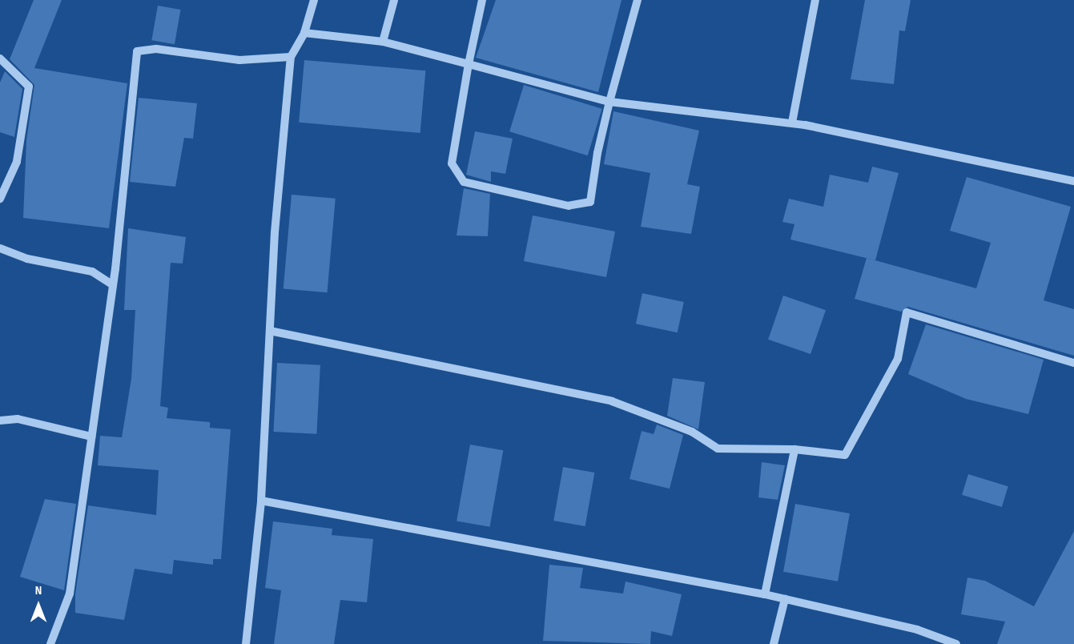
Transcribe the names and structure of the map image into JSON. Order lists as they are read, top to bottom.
{
  "north": "top"
}
